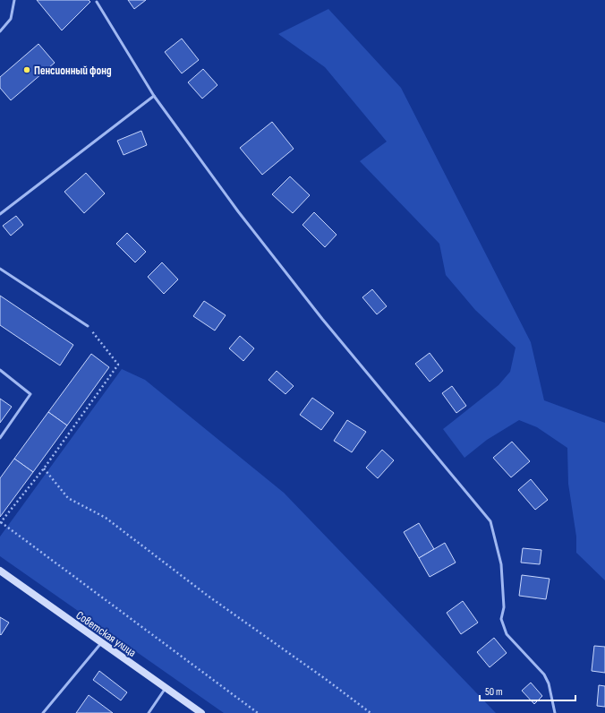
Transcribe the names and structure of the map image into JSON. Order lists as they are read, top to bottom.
{
  "streets": {
    "street": ["Советская улица"]
  },
  "places": ["Пенсионный фонд"],
  "scale_bar": "50 m"
}
